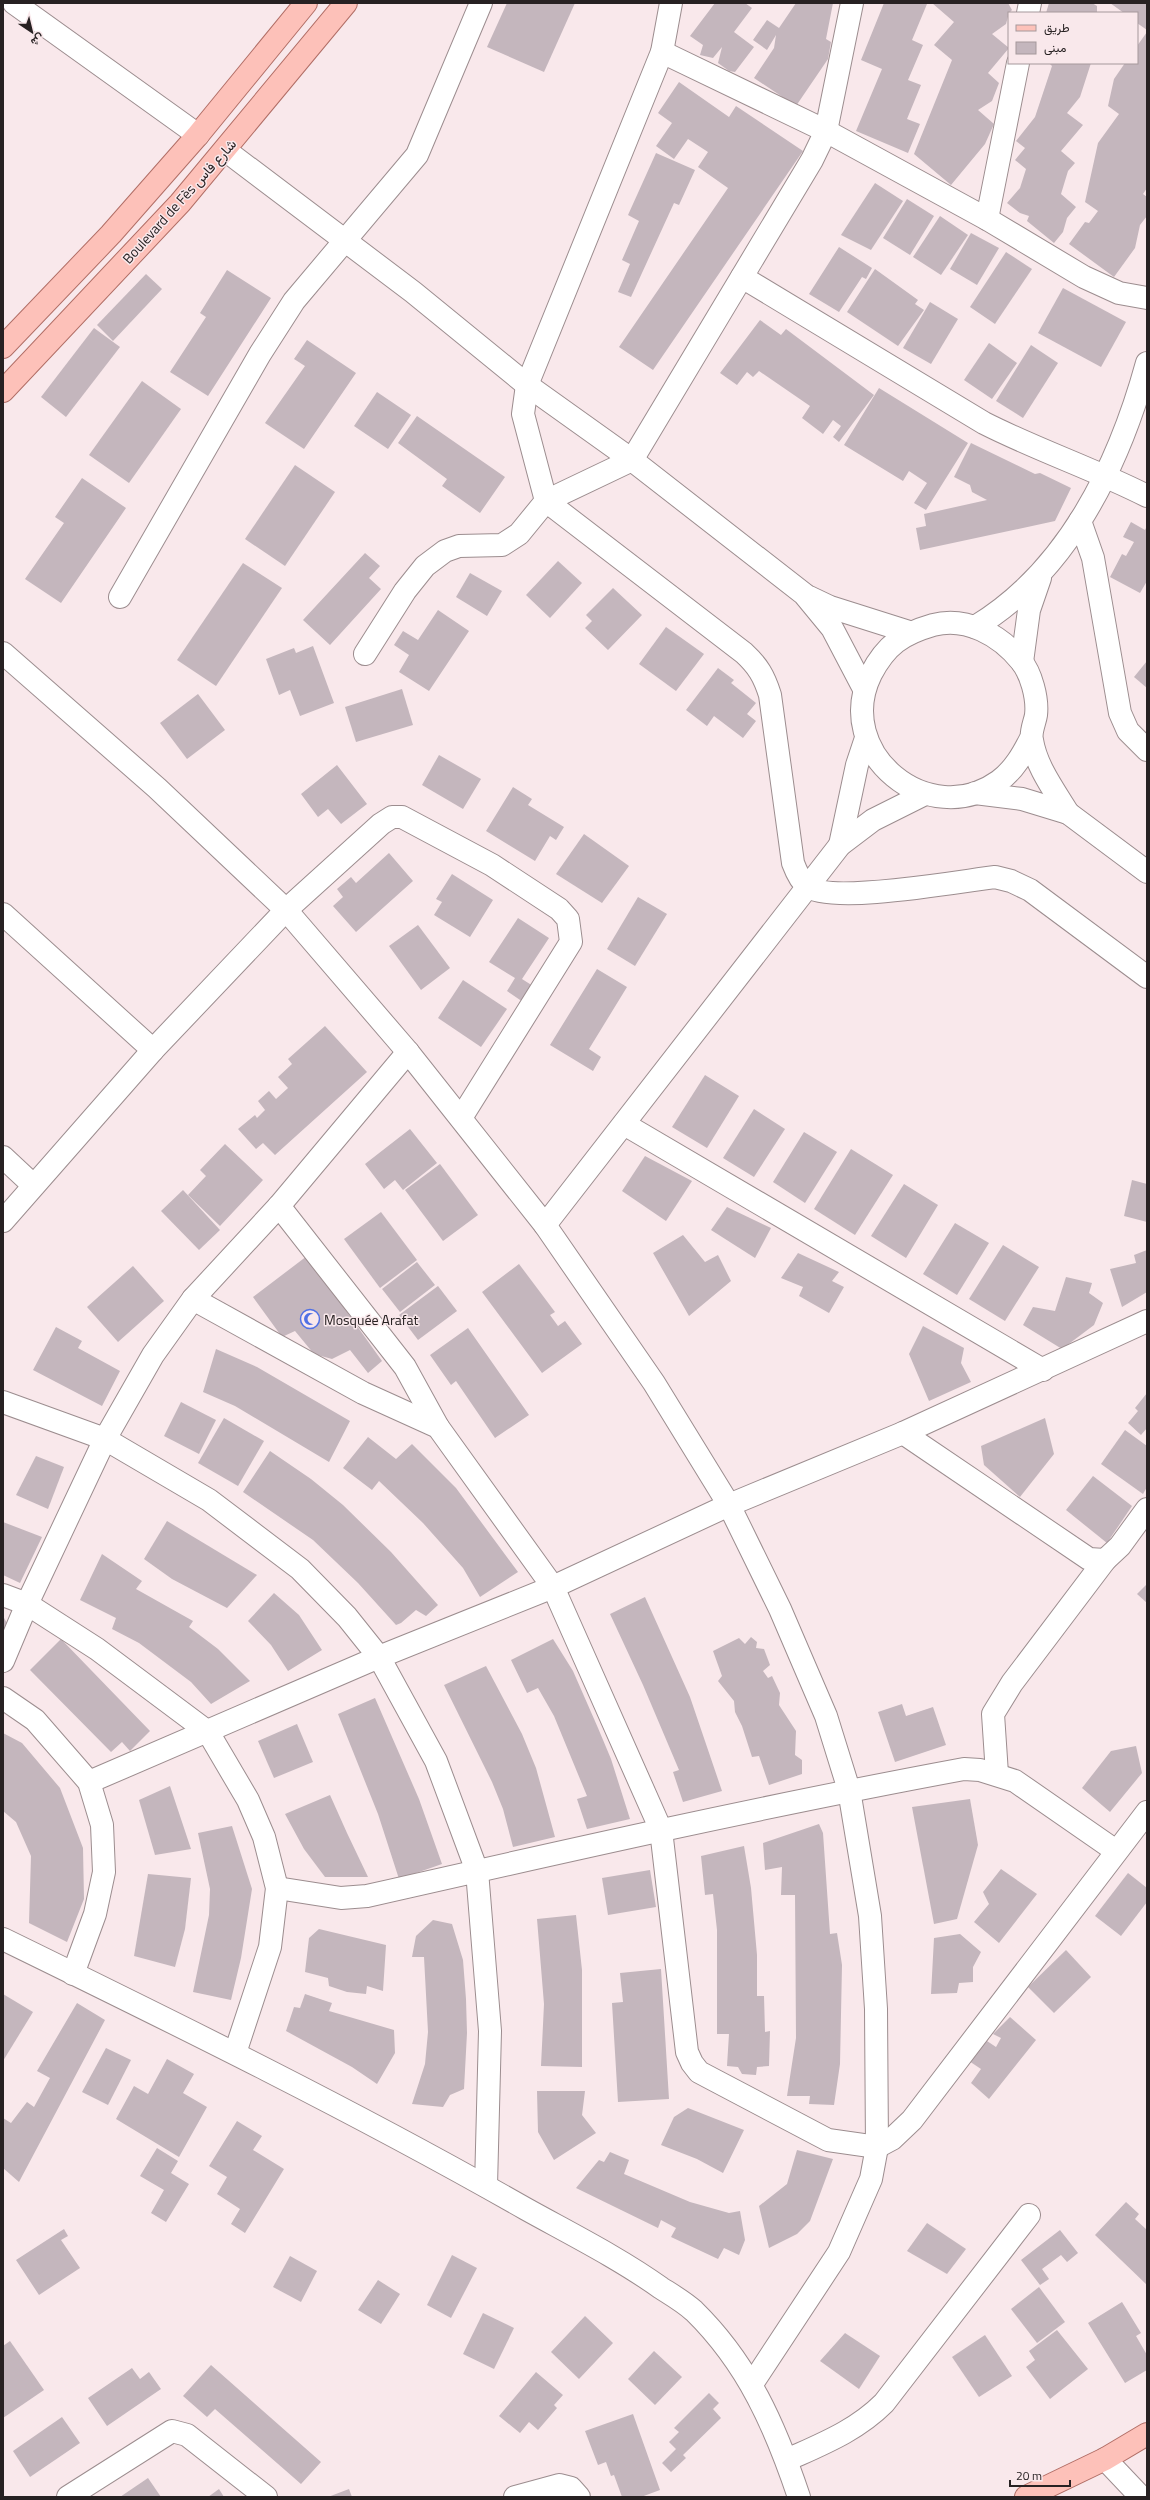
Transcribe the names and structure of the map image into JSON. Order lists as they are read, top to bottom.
{
  "streets": {
    "main road": ["Boulevard de Fès شارع فاس"]
  },
  "places": {
    "mosque": ["Mosquée Arafat"]
  },
  "legend": ["طريق", "مبنى"],
  "scale_bar": "20 m",
  "north": "bottom right"
}
